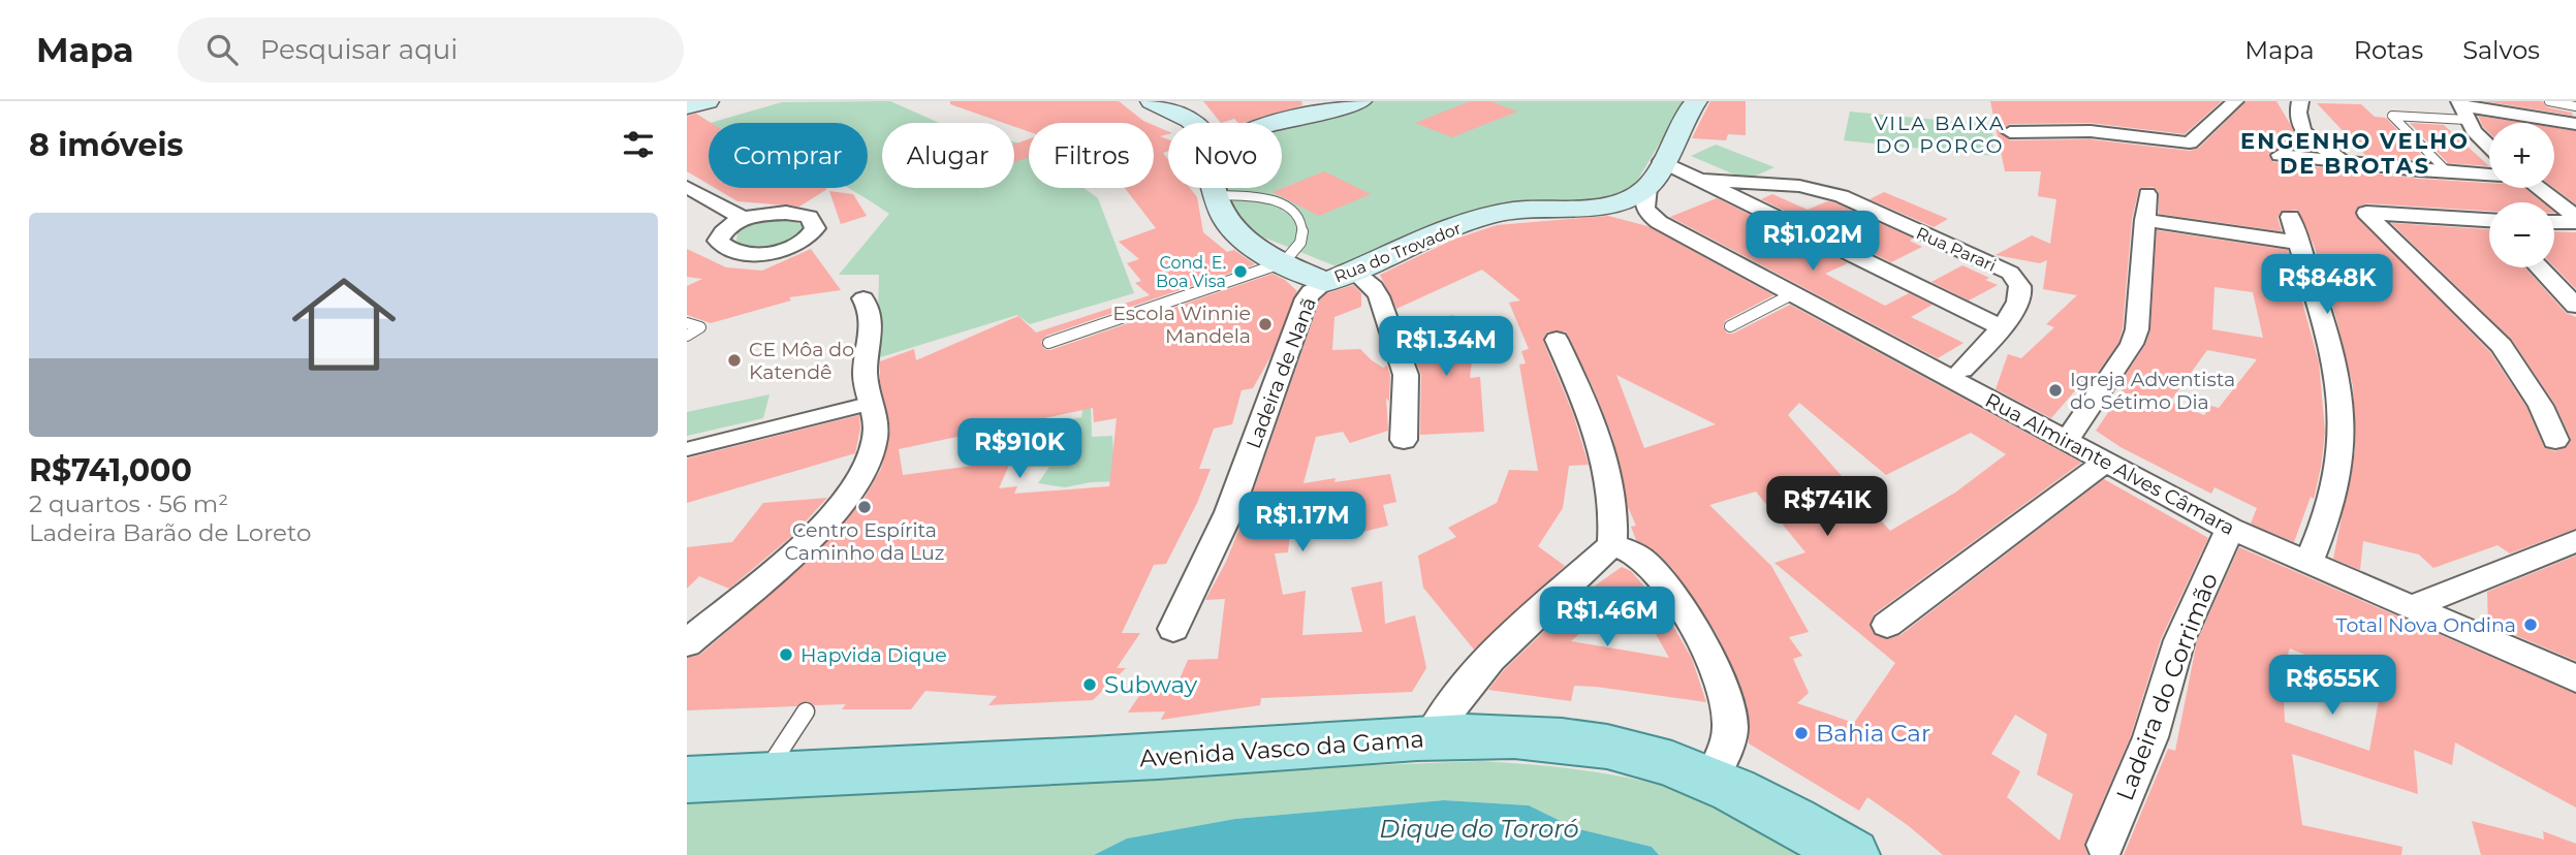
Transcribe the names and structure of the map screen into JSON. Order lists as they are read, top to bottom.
{
  "streets": {
    "main road": ["Avenida Vasco da Gama"],
    "street": [
      "Rua Parari",
      "Rua do Trovador",
      "Ladeira de Nanã",
      "Rua Almirante Alves Câmara",
      "Ladeira do Corrimão"
    ]
  },
  "crossings": [
    ["Rua do Trovador", "Ladeira de Nanã"],
    ["Rua do Trovador", "Rua Almirante Alves Câmara"],
    ["Rua Almirante Alves Câmara", "Ladeira do Corrimão"]
  ],
  "districts": ["VILA BAIXA DO PORCO", "ENGENHO VELHO DE BROTAS"],
  "water": ["Dique do Tororó"],
  "places": [
    "Cond. E. Boa Visa",
    "Escola Winnie Mandela",
    "CE Môa do Katendê",
    "Igreja Adventista do Sétimo Dia",
    "Centro Espírita Caminho da Luz",
    "Total Nova Ondina",
    "Hapvida Dique",
    "Subway",
    "Bahia Car"
  ],
  "page": {
    "header": "Mapa",
    "search": "Pesquisar aqui",
    "nav": ["Mapa", "Rotas", "Salvos"],
    "heading": "8 imóveis",
    "map_buttons": ["+", "−"],
    "chip": [
      "Comprar",
      "Alugar",
      "Filtros",
      "Novo"
    ],
    "list": [
      {
        "name": "R$741,000",
        "note": "2 quartos · 56 m² · Ladeira Barão de Loreto"
      }
    ],
    "price": [
      "R$1.02M",
      "R$848K",
      "R$1.34M",
      "R$910K",
      "R$741K",
      "R$1.17M",
      "R$1.46M",
      "R$655K"
    ]
  }
}
